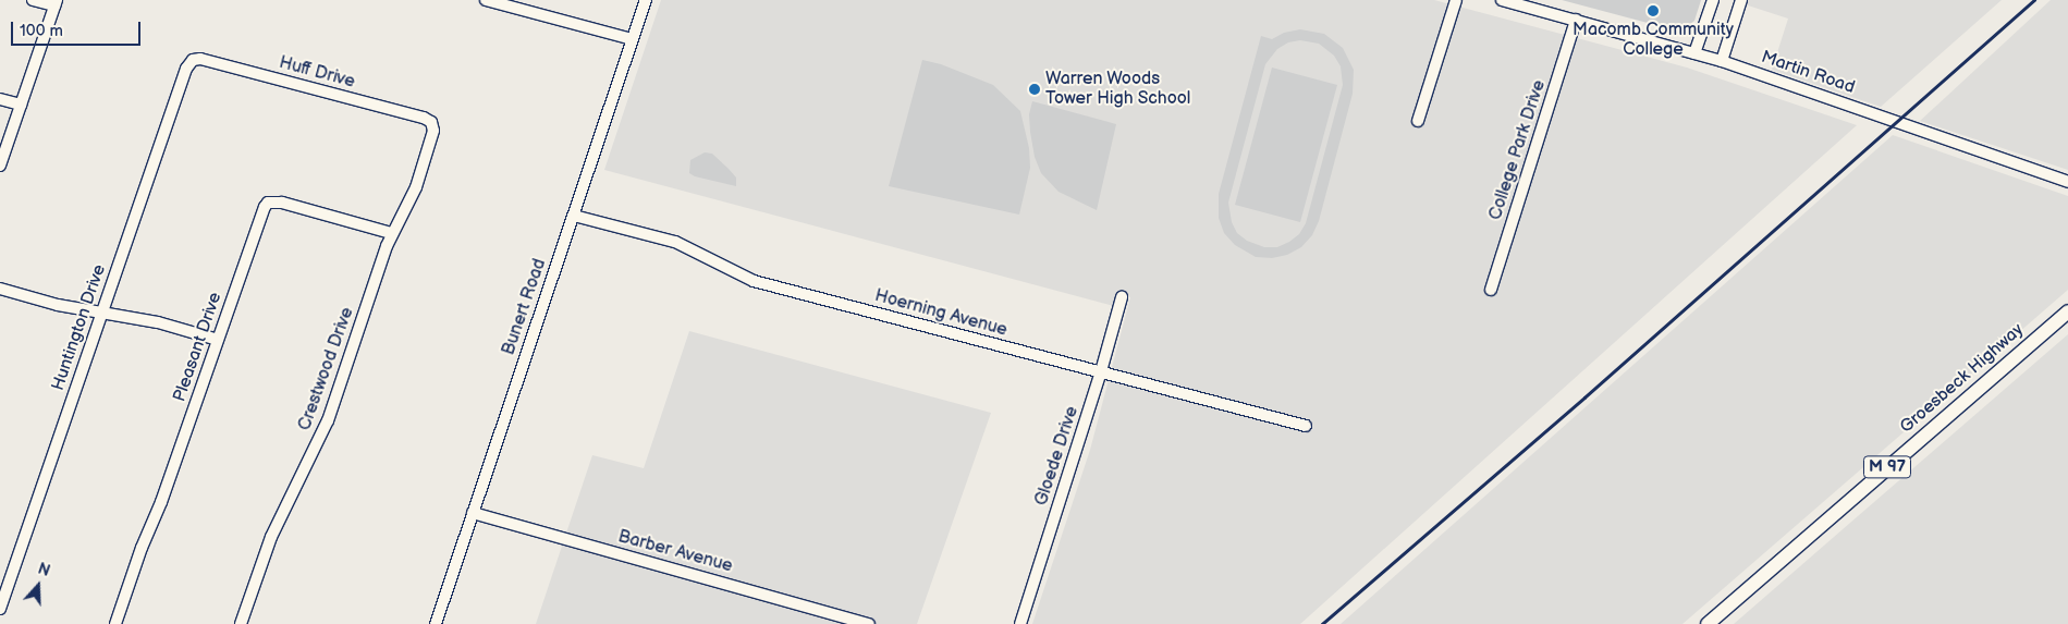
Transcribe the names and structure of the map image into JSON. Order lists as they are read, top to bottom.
{
  "streets": {
    "main road": ["Groesbeck Highway", "M 97"],
    "street": [
      "Huff Drive",
      "Martin Road",
      "College Park Drive",
      "Bunert Road",
      "Hoerning Avenue",
      "Huntington Drive",
      "Pleasant Drive",
      "Crestwood Drive",
      "Gloede Drive",
      "Barber Avenue"
    ]
  },
  "crossings": [
    ["Huff Drive", "Huntington Drive"],
    ["Huff Drive", "Crestwood Drive"],
    ["Martin Road", "College Park Drive"],
    ["Bunert Road", "Hoerning Avenue"],
    ["Bunert Road", "Barber Avenue"],
    ["Hoerning Avenue", "Gloede Drive"],
    ["Pleasant Drive", "Crestwood Drive"]
  ],
  "places": ["Macomb Community College", "Warren Woods Tower High School"],
  "scale_bar": "100 m",
  "north": "top"
}
